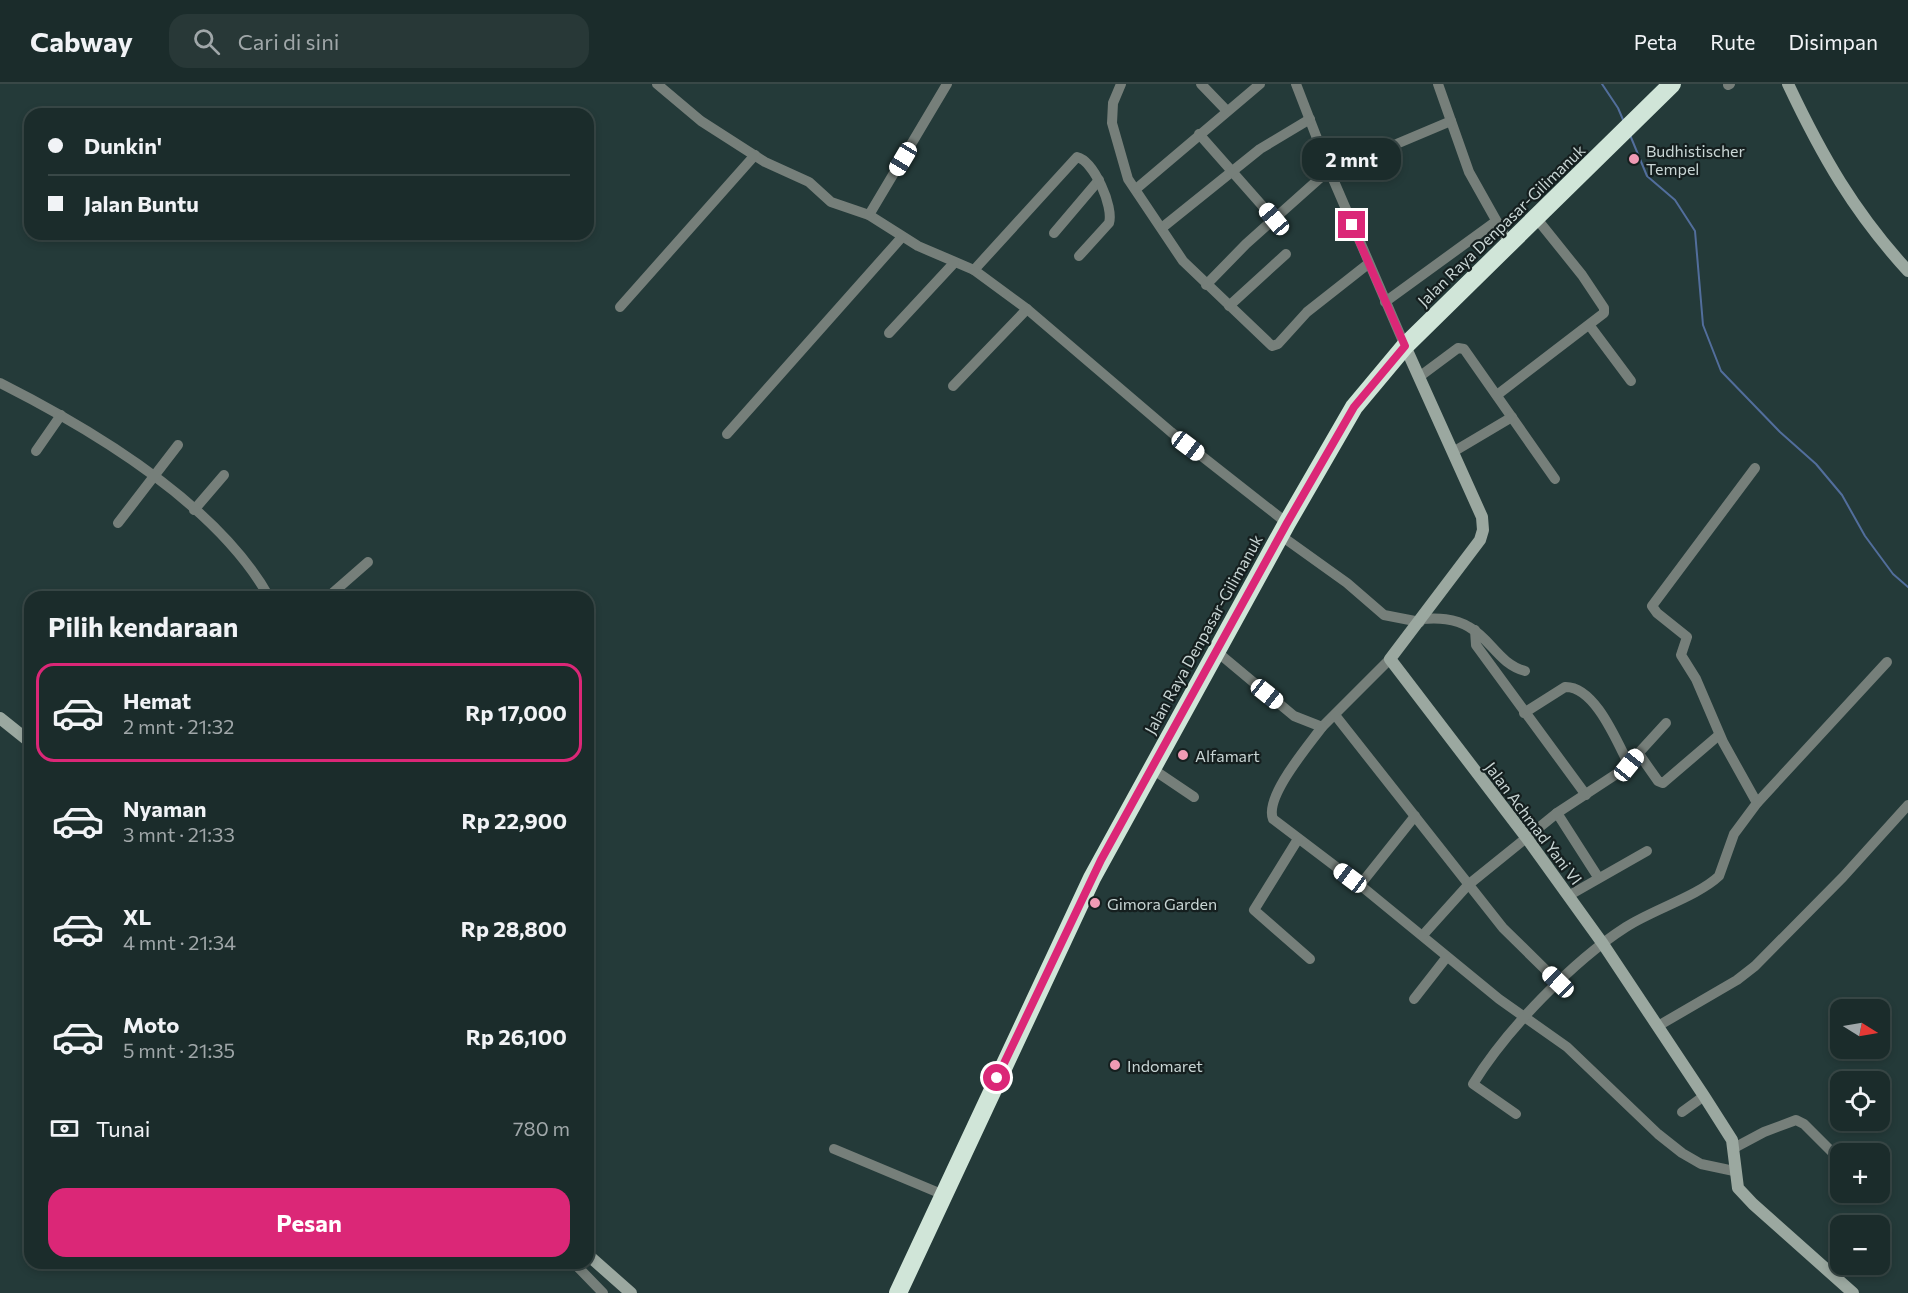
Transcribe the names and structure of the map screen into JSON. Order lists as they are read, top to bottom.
{
  "streets": {
    "highway": ["Jalan Raya Denpasar-Gilimanuk"],
    "street": ["Jalan Achmad Yani VI"]
  },
  "places": [
    "Budhistischer Tempel",
    "Alfamart",
    "Gimora Garden",
    "Indomaret"
  ],
  "north": "right",
  "page": {
    "header": "Cabway",
    "search": "Cari di sini",
    "nav": ["Peta", "Rute", "Disimpan"],
    "banner": ["Dunkin'", "Jalan Buntu"],
    "bubble": "2 mnt",
    "heading": "Pilih kendaraan",
    "list": [
      {
        "name": "Hemat",
        "note": "2 mnt · 21:32",
        "value": "Rp 17,000"
      },
      {
        "name": "Nyaman",
        "note": "3 mnt · 21:33",
        "value": "Rp 22,900"
      },
      {
        "name": "XL",
        "note": "4 mnt · 21:34",
        "value": "Rp 28,800"
      },
      {
        "name": "Moto",
        "note": "5 mnt · 21:35",
        "value": "Rp 26,100"
      }
    ],
    "map_buttons": ["+", "−"],
    "pay": ["Tunai", "780 m"],
    "buttons": "Pesan"
  }
}
